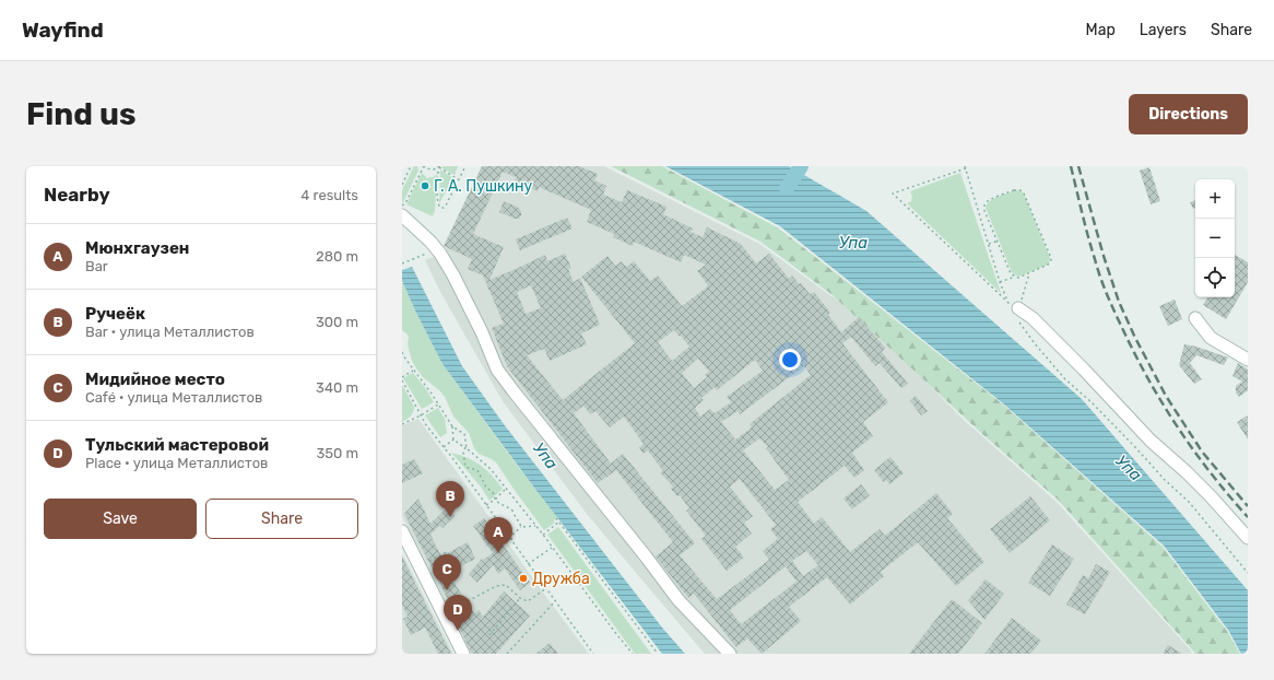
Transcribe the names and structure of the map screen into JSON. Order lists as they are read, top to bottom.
{
  "water": ["Упа"],
  "places": ["Г. А. Пушкину", "Дружба"],
  "page": {
    "header": "Wayfind",
    "nav": ["Map", "Layers", "Share"],
    "buttons": [
      "Directions",
      ["Save", "Share"]
    ],
    "title": "Find us",
    "heading": ["Nearby", "4 results"],
    "map_buttons": ["+", "−"],
    "list": [
      {
        "mark": "A",
        "name": "Мюнхгаузен",
        "note": "Bar",
        "value": "280 m"
      },
      {
        "mark": "B",
        "name": "Ручеёк",
        "note": "Bar · улица Металлистов",
        "value": "300 m"
      },
      {
        "mark": "C",
        "name": "Мидийное место",
        "note": "Café · улица Металлистов",
        "value": "340 m"
      },
      {
        "mark": "D",
        "name": "Тульский мастеровой",
        "note": "Place · улица Металлистов",
        "value": "350 m"
      }
    ],
    "pins": [
      "B",
      "A",
      "C",
      "D"
    ]
  }
}
